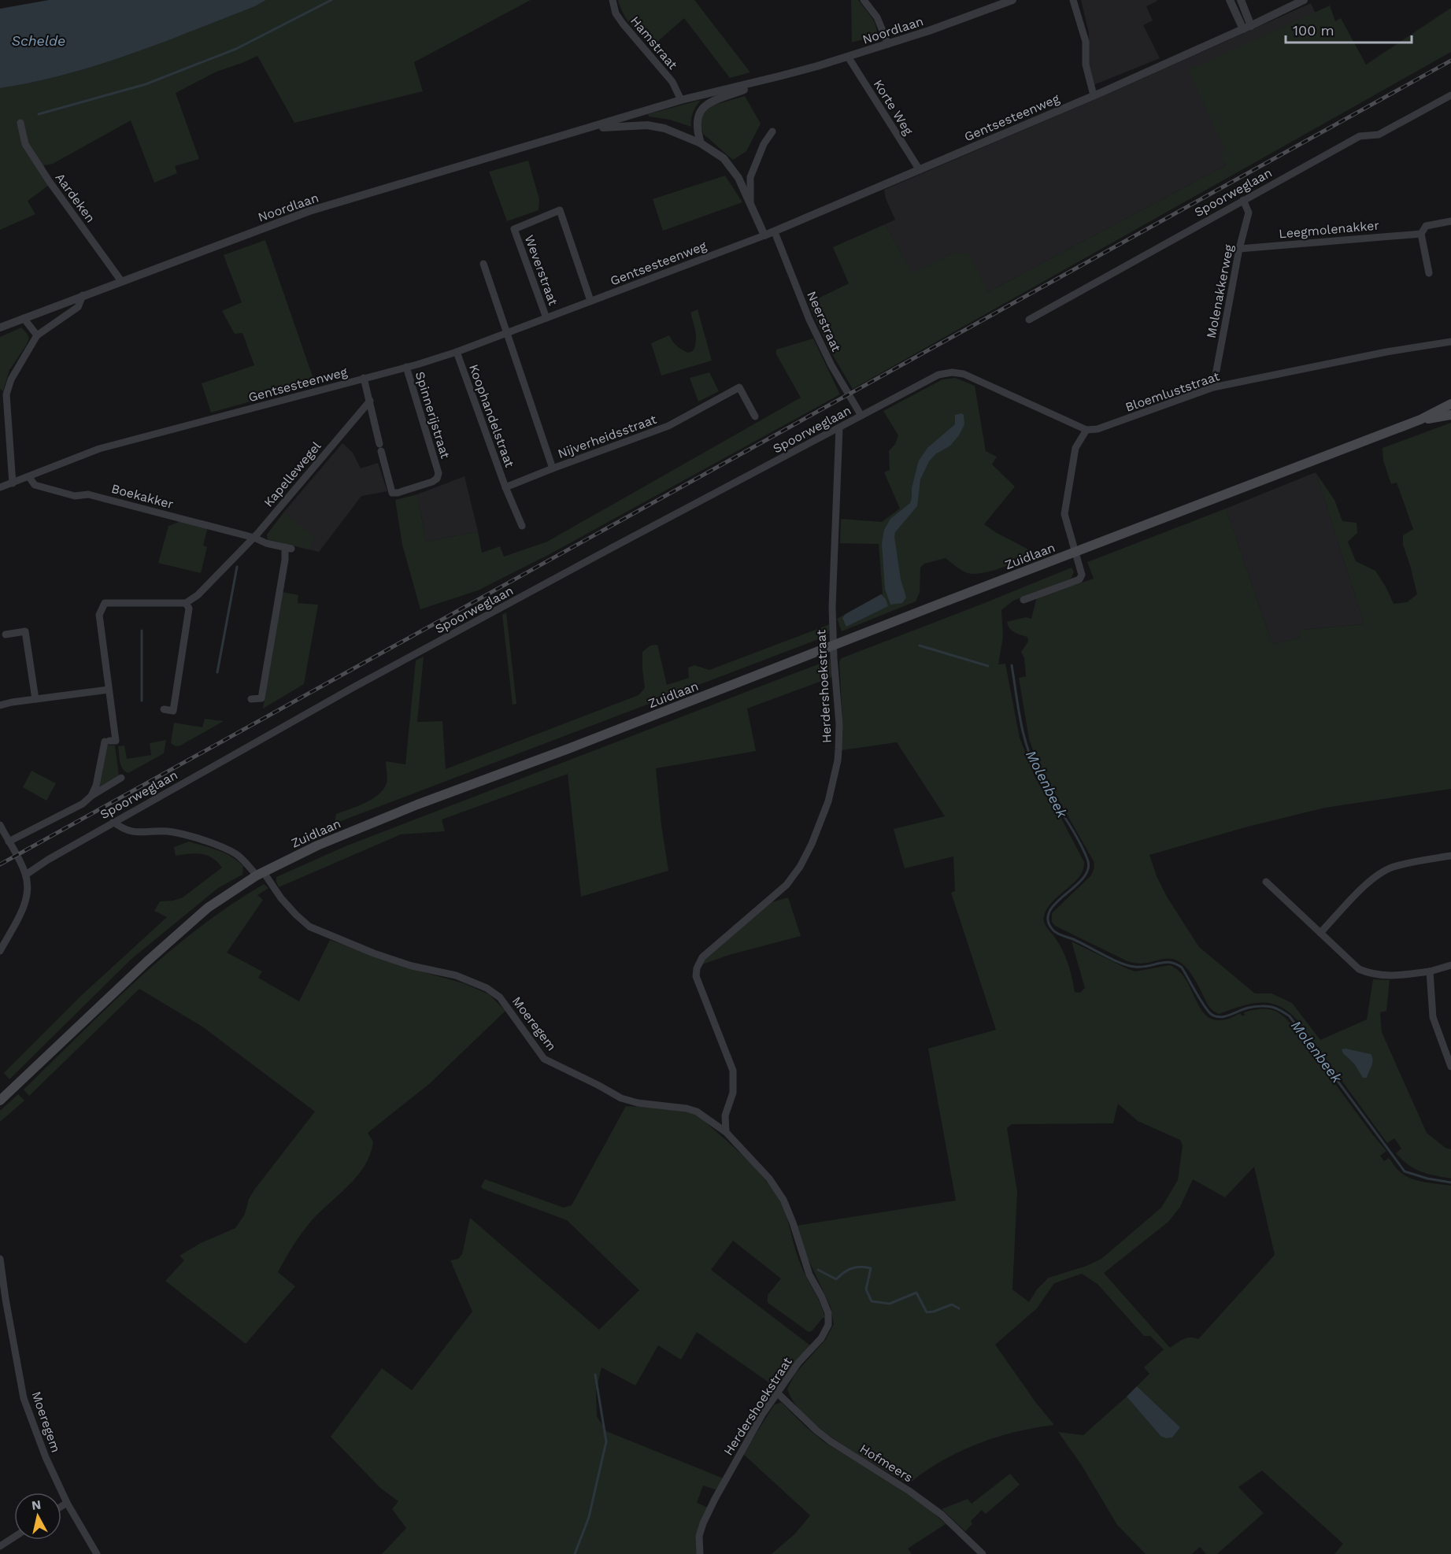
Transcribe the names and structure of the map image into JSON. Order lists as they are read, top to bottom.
{
  "streets": {
    "main road": ["Zuidlaan"],
    "street": [
      "Noordlaan",
      "Hamstraat",
      "Korte Weg",
      "Gentsesteenweg",
      "Spoorweglaan",
      "Aardeken",
      "Leegmolenakker",
      "Weverstraat",
      "Molenakkerweg",
      "Neerstraat",
      "Bloemluststraat",
      "Spinnerijstraat",
      "Koophandelstraat",
      "Nijverheidsstraat",
      "Kapellewegel",
      "Boekakker",
      "Herdershoekstraat",
      "Moeregem",
      "Hofmeers"
    ]
  },
  "crossings": [
    ["Noordlaan", "Hamstraat"],
    ["Noordlaan", "Korte Weg"],
    ["Noordlaan", "Gentsesteenweg"],
    ["Noordlaan", "Aardeken"],
    ["Korte Weg", "Gentsesteenweg"],
    ["Gentsesteenweg", "Weverstraat"],
    ["Gentsesteenweg", "Neerstraat"],
    ["Gentsesteenweg", "Spinnerijstraat"],
    ["Gentsesteenweg", "Koophandelstraat"],
    ["Gentsesteenweg", "Nijverheidsstraat"],
    ["Gentsesteenweg", "Boekakker"],
    ["Spoorweglaan", "Molenakkerweg"],
    ["Spoorweglaan", "Neerstraat"],
    ["Spoorweglaan", "Bloemluststraat"],
    ["Spoorweglaan", "Herdershoekstraat"],
    ["Spoorweglaan", "Moeregem"],
    ["Leegmolenakker", "Molenakkerweg"],
    ["Molenakkerweg", "Bloemluststraat"],
    ["Spinnerijstraat", "Kapellewegel"],
    ["Koophandelstraat", "Nijverheidsstraat"],
    ["Kapellewegel", "Boekakker"],
    ["Zuidlaan", "Herdershoekstraat"],
    ["Zuidlaan", "Moeregem"],
    ["Herdershoekstraat", "Moeregem"],
    ["Herdershoekstraat", "Hofmeers"]
  ],
  "water": ["Schelde", "Molenbeek"],
  "scale_bar": "100 m",
  "north": "top"
}
